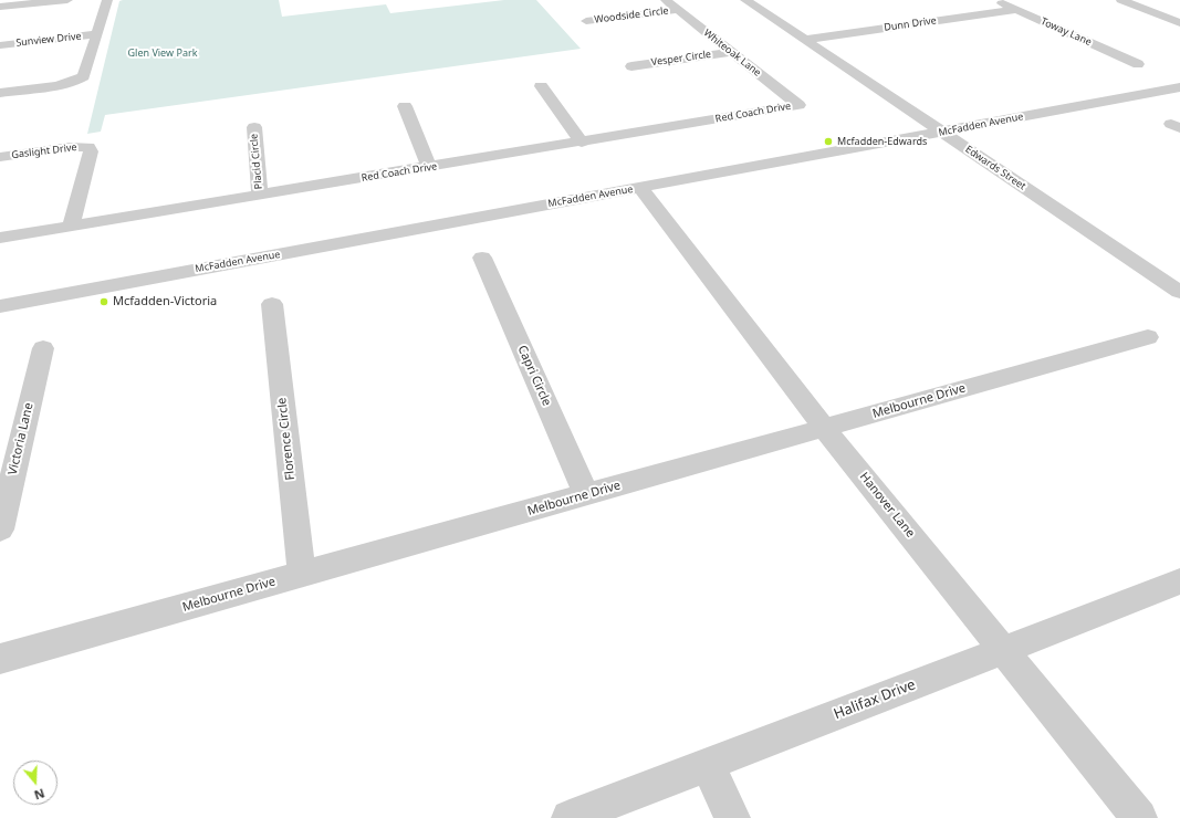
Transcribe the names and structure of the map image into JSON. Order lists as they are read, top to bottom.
{
  "streets": {
    "street": [
      "Woodside Circle",
      "Dunn Drive",
      "Toway Lane",
      "Sunview Drive",
      "Whiteoak Lane",
      "Vesper Circle",
      "Red Coach Drive",
      "McFadden Avenue",
      "Gaslight Drive",
      "Placid Circle",
      "Edwards Street",
      "Capri Circle",
      "Melbourne Drive",
      "Victoria Lane",
      "Florence Circle",
      "Hanover Lane",
      "Halifax Drive"
    ]
  },
  "crossings": [
    ["Woodside Circle", "Whiteoak Lane"],
    ["Dunn Drive", "Toway Lane"],
    ["Dunn Drive", "Edwards Street"],
    ["Whiteoak Lane", "Vesper Circle"],
    ["Whiteoak Lane", "Red Coach Drive"],
    ["Red Coach Drive", "Gaslight Drive"],
    ["Red Coach Drive", "Placid Circle"],
    ["McFadden Avenue", "Edwards Street"],
    ["McFadden Avenue", "Hanover Lane"],
    ["Capri Circle", "Melbourne Drive"],
    ["Melbourne Drive", "Florence Circle"],
    ["Melbourne Drive", "Hanover Lane"],
    ["Hanover Lane", "Halifax Drive"]
  ],
  "parks": ["Glen View Park"],
  "places": ["Mcfadden-Edwards", "Mcfadden-Victoria"],
  "north": "bottom"
}
